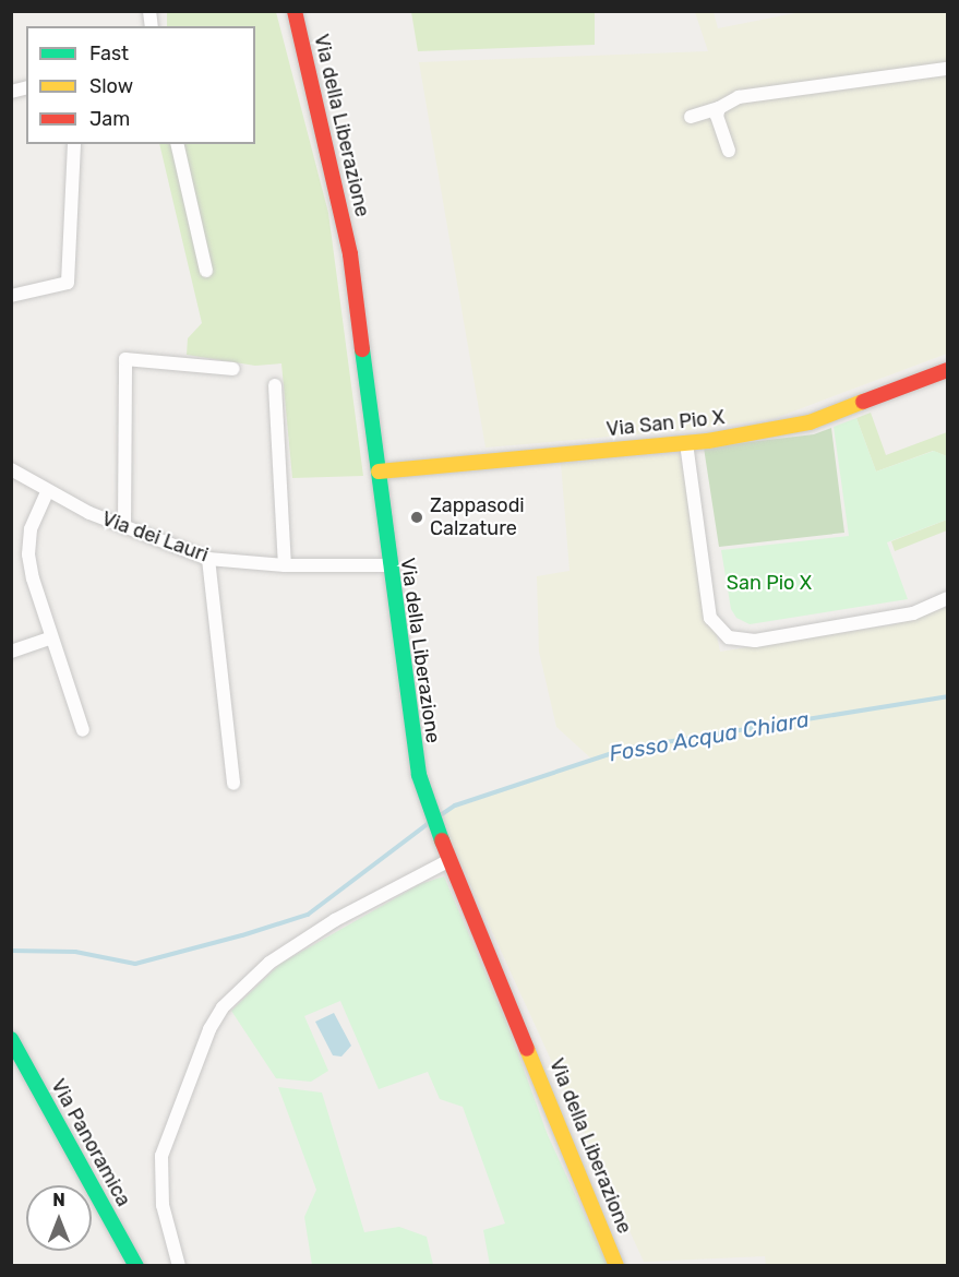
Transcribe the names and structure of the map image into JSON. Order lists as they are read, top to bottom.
{
  "streets": {
    "main road": ["Via della Liberazione", "Via San Pio X", "Via Panoramica"],
    "street": ["Via dei Lauri"]
  },
  "crossings": [
    ["Via della Liberazione", "Via San Pio X"],
    ["Via della Liberazione", "Via dei Lauri"]
  ],
  "water": ["Fosso Acqua Chiara"],
  "parks": ["San Pio X"],
  "places": ["Zappasodi Calzature"],
  "legend": ["Fast", "Slow", "Jam"],
  "north": "top"
}
